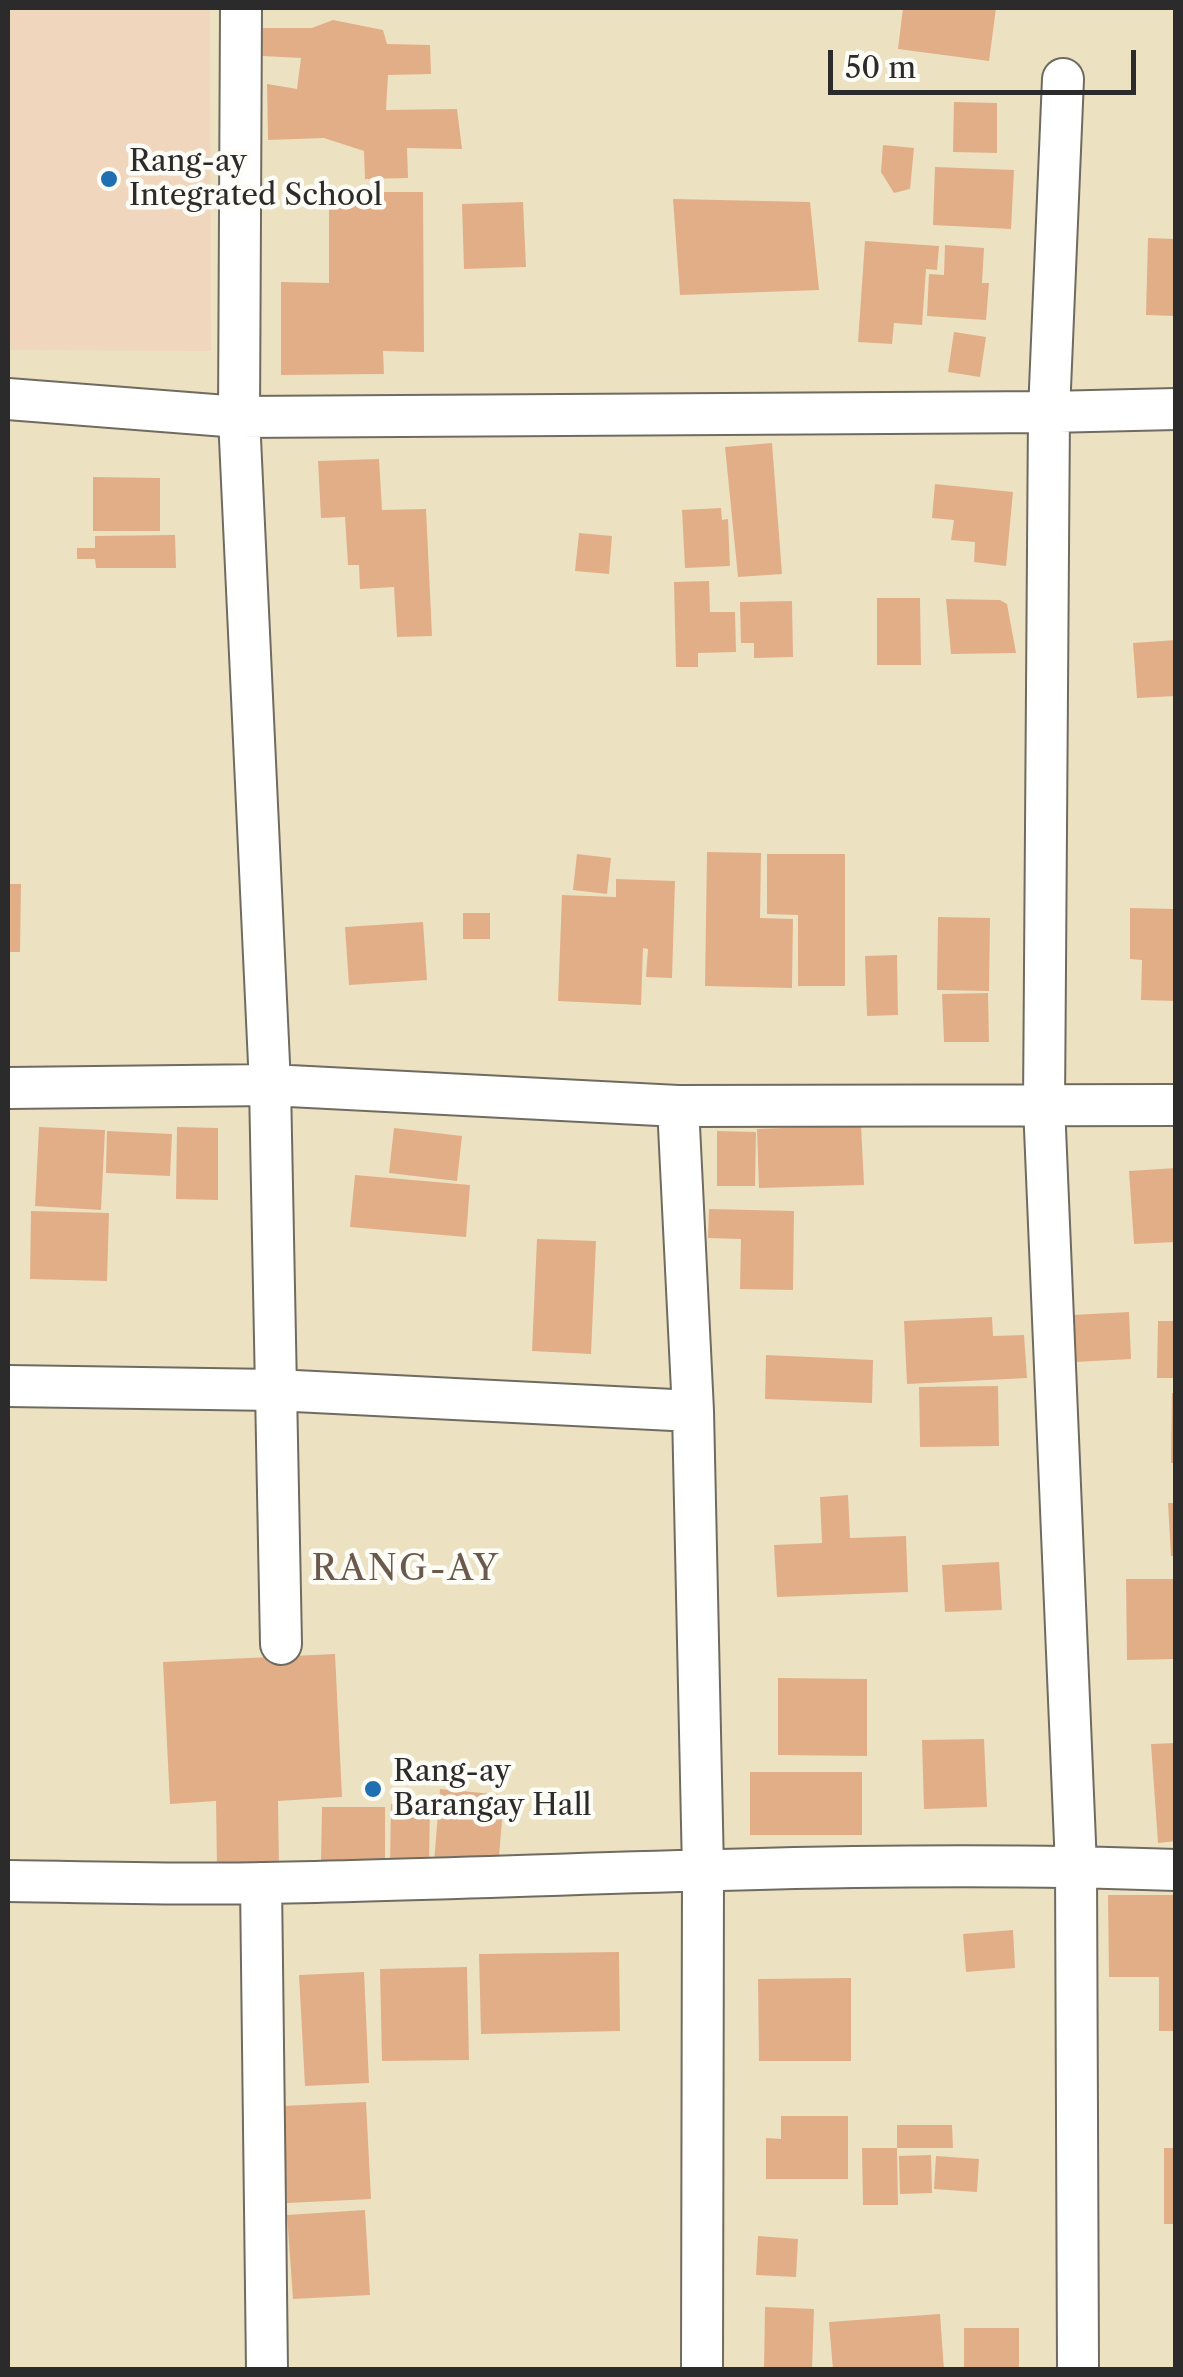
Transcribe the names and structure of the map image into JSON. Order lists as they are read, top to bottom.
{
  "districts": ["RANG-AY"],
  "places": ["Rang-ay Integrated School", "Rang-ay Barangay Hall"],
  "scale_bar": "50 m"
}
